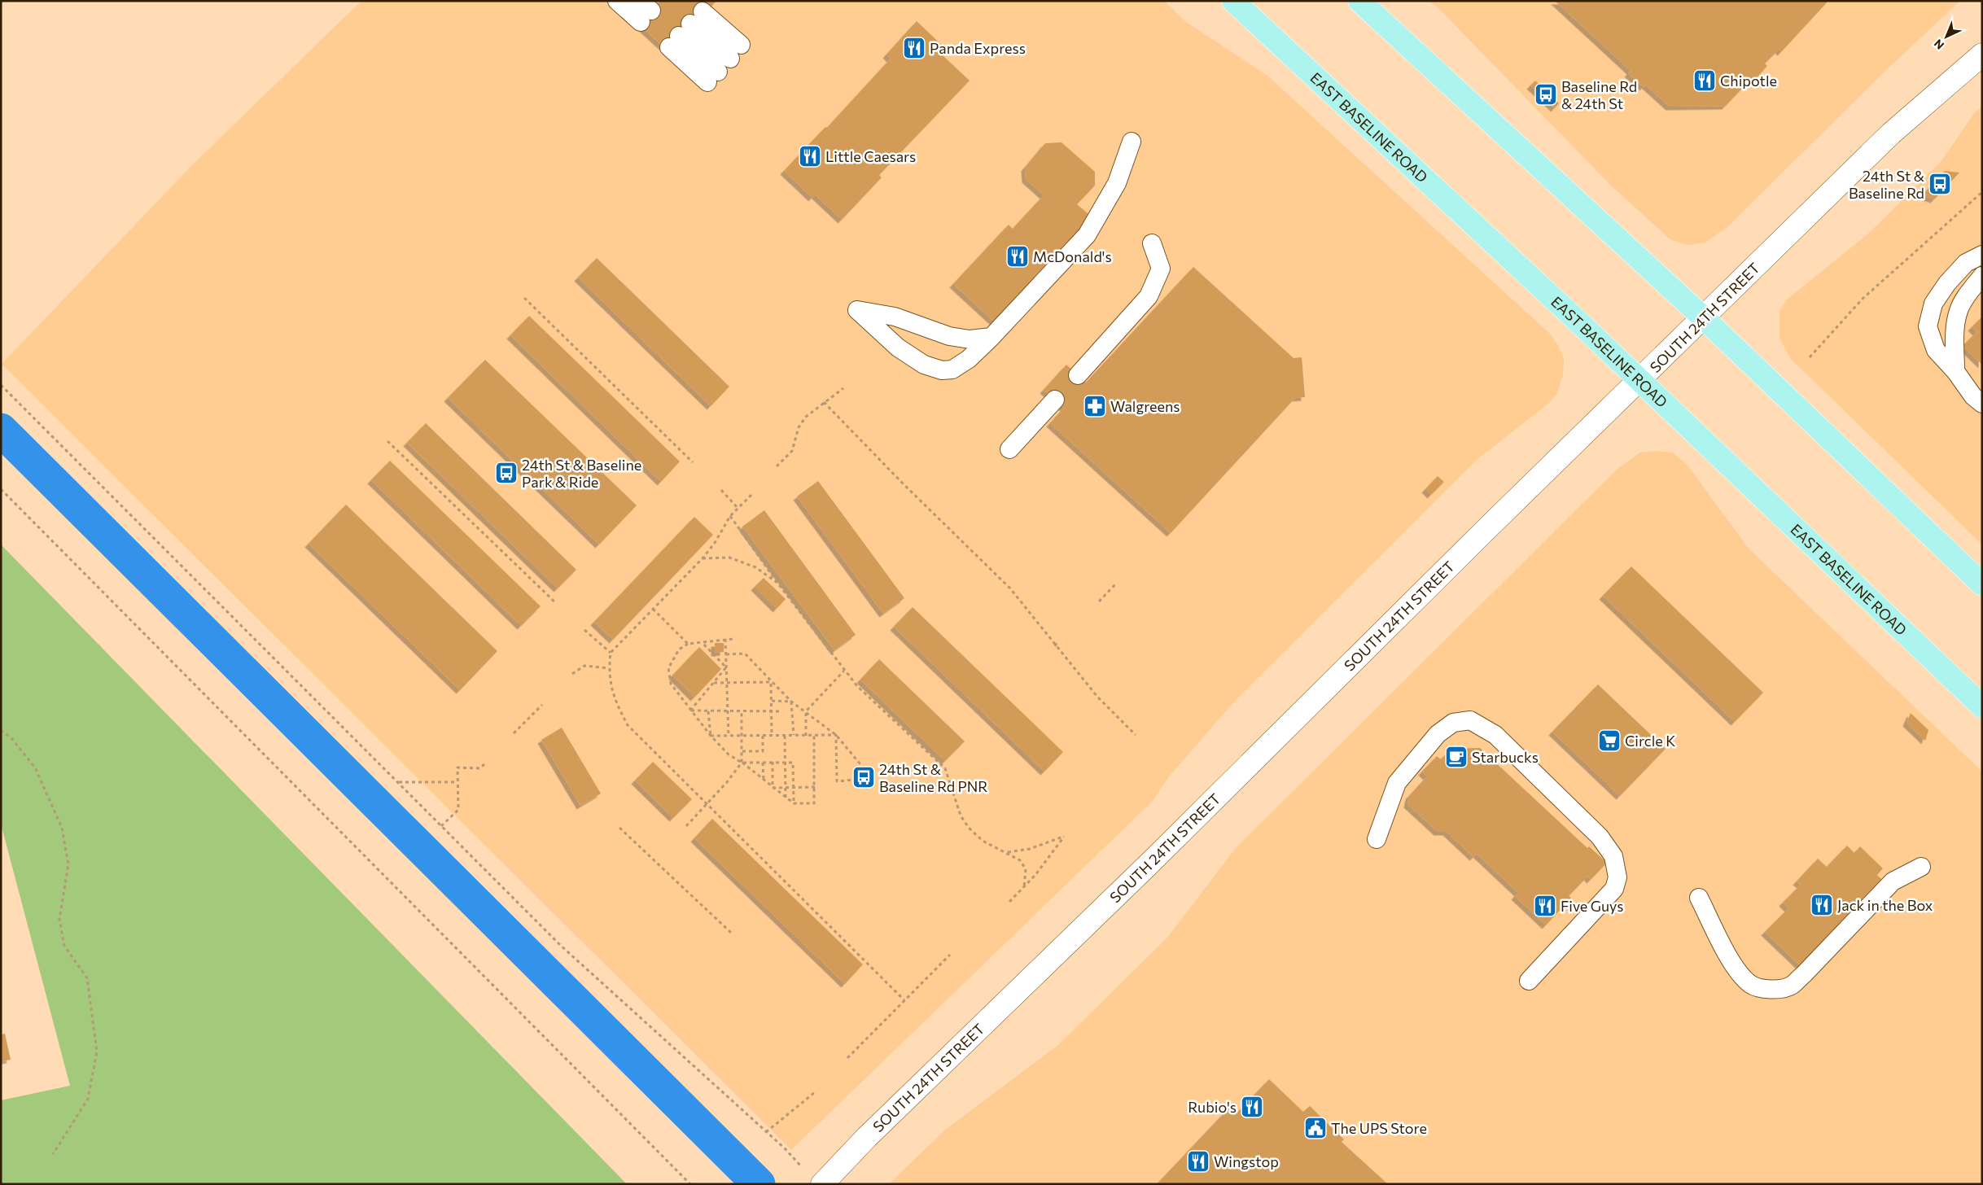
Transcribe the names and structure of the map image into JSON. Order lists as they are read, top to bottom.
{
  "streets": {
    "main road": ["EAST BASELINE ROAD", "SOUTH 24TH STREET"]
  },
  "crossings": [
    ["EAST BASELINE ROAD", "SOUTH 24TH STREET"]
  ],
  "places": {
    "restaurant": [
      "Panda Express",
      "Chipotle",
      "Little Caesars",
      "McDonald's",
      "Jack in the Box",
      "Five Guys",
      "Rubio's",
      "Wingstop"
    ],
    "bus stop": [
      "Baseline Rd & 24th St",
      "24th St & Baseline Rd",
      "24th St & Baseline Park & Ride",
      "24th St & Baseline Rd PNR"
    ],
    "pharmacy": ["Walgreens"],
    "supermarket": ["Circle K"],
    "cafe": ["Starbucks"],
    "public building": ["The UPS Store"]
  },
  "north": "bottom left"
}
